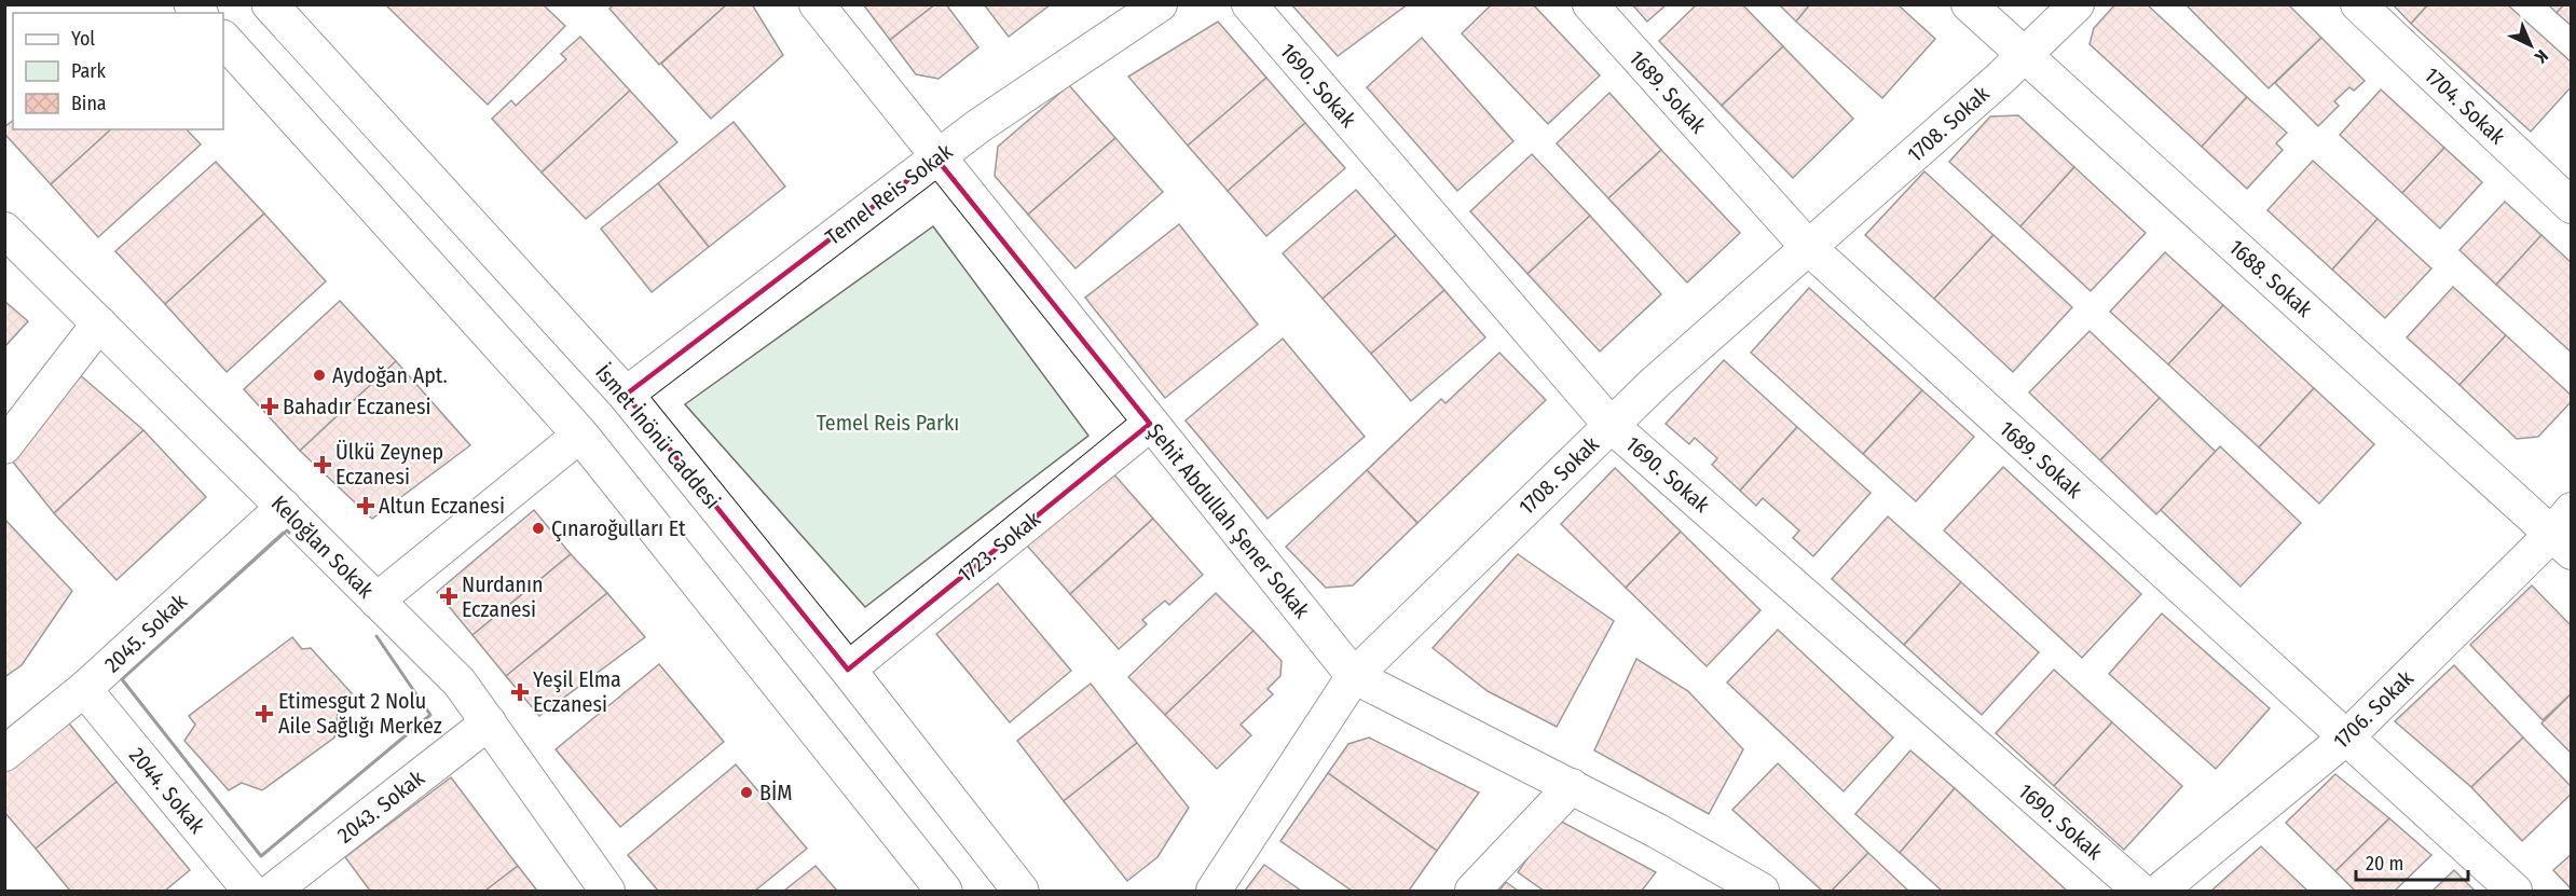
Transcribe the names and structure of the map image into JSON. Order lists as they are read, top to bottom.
{
  "streets": {
    "main road": ["İsmet İnönü Caddesi"],
    "street": [
      "1690. Sokak",
      "1689. Sokak",
      "1704. Sokak",
      "1708. Sokak",
      "Temel Reis Sokak",
      "1688. Sokak",
      "Şehit Abdullah Şener Sokak",
      "Keloğlan Sokak",
      "1723. Sokak",
      "2045. Sokak",
      "1706. Sokak",
      "2044. Sokak",
      "2043. Sokak"
    ]
  },
  "crossings": [
    ["1690. Sokak", "1708. Sokak"],
    ["1689. Sokak", "1708. Sokak"],
    ["1689. Sokak", "1706. Sokak"],
    ["1708. Sokak", "1688. Sokak"],
    ["1708. Sokak", "Şehit Abdullah Şener Sokak"],
    ["Temel Reis Sokak", "İsmet İnönü Caddesi"],
    ["Temel Reis Sokak", "Şehit Abdullah Şener Sokak"],
    ["1688. Sokak", "1706. Sokak"],
    ["İsmet İnönü Caddesi", "1723. Sokak"],
    ["Şehit Abdullah Şener Sokak", "1723. Sokak"],
    ["Keloğlan Sokak", "2045. Sokak"],
    ["Keloğlan Sokak", "2043. Sokak"],
    ["2045. Sokak", "2044. Sokak"]
  ],
  "parks": ["Temel Reis Parkı"],
  "places": {
    "other": ["Aydoğan Apt.", "Çınaroğulları Et", "BİM"],
    "health": [
      "Bahadır Eczanesi",
      "Ülkü Zeynep Eczanesi",
      "Altun Eczanesi",
      "Nurdanın Eczanesi",
      "Yeşil Elma Eczanesi",
      "Etimesgut 2 Nolu Aile Sağlığı Merkez"
    ]
  },
  "legend": ["Yol", "Park", "Bina"],
  "scale_bar": "20 m",
  "north": "bottom right"
}
